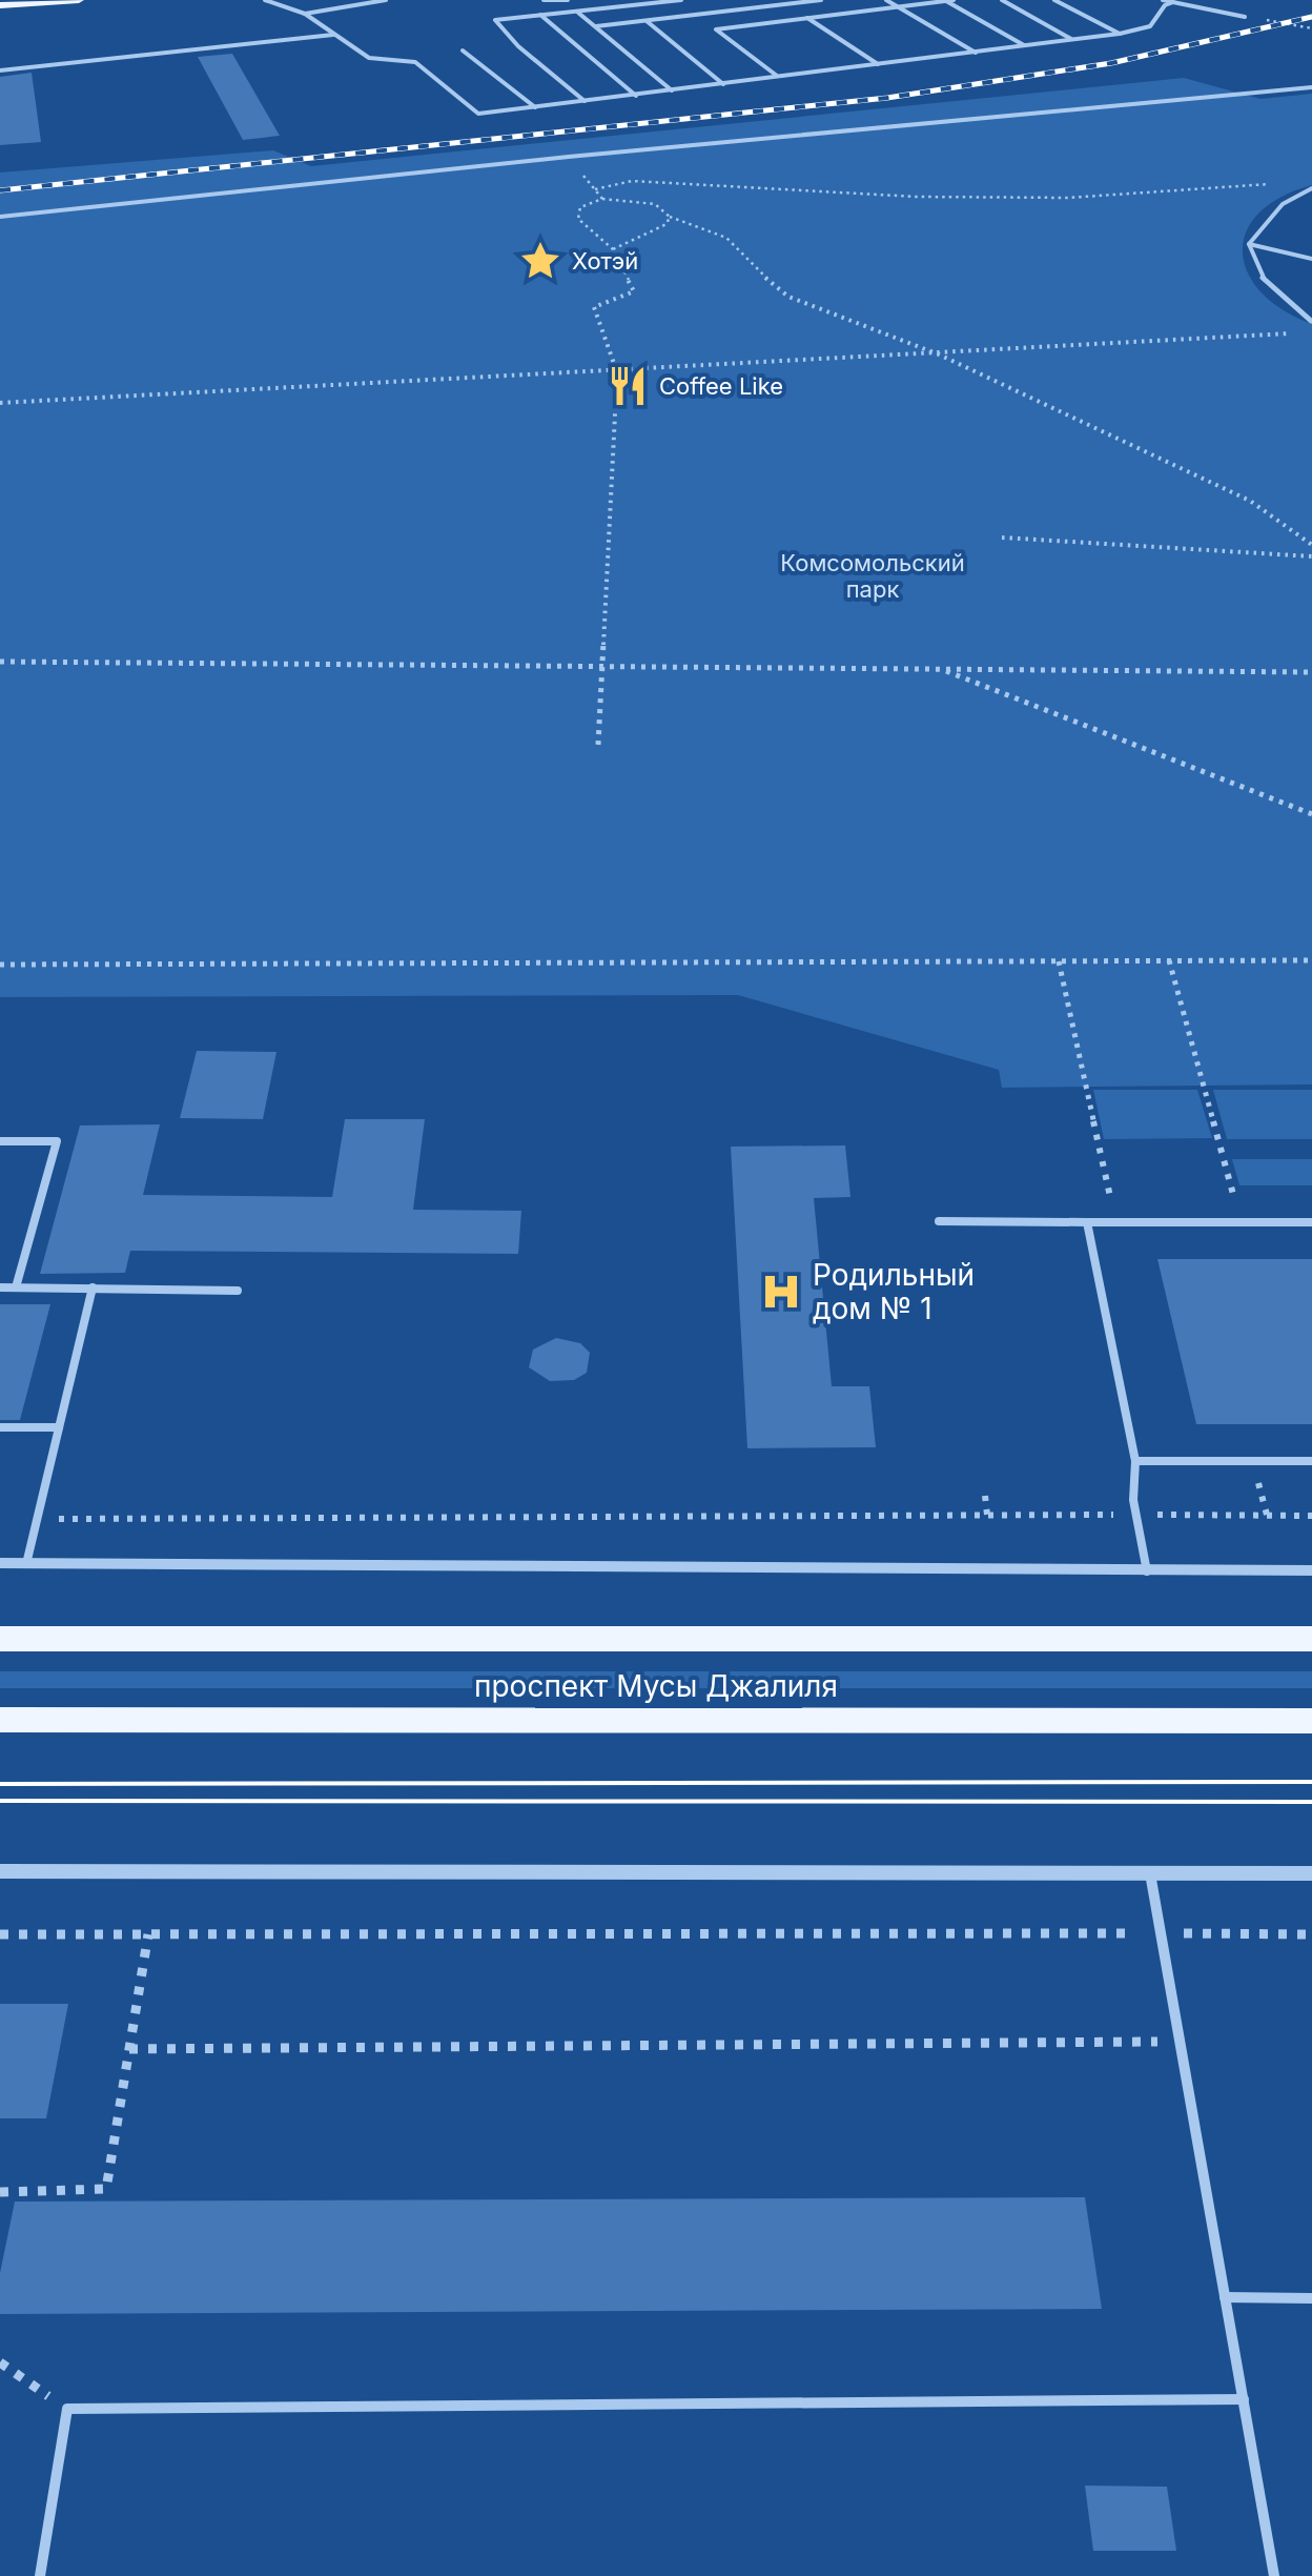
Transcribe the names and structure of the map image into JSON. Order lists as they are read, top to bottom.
{
  "streets": {
    "main road": ["проспект Мусы Джалиля"]
  },
  "parks": ["Комсомольский парк"],
  "places": {
    "place": ["Хотэй"],
    "restaurant": ["Coffee Like"],
    "hospital": ["Родильный дом № 1"]
  }
}
